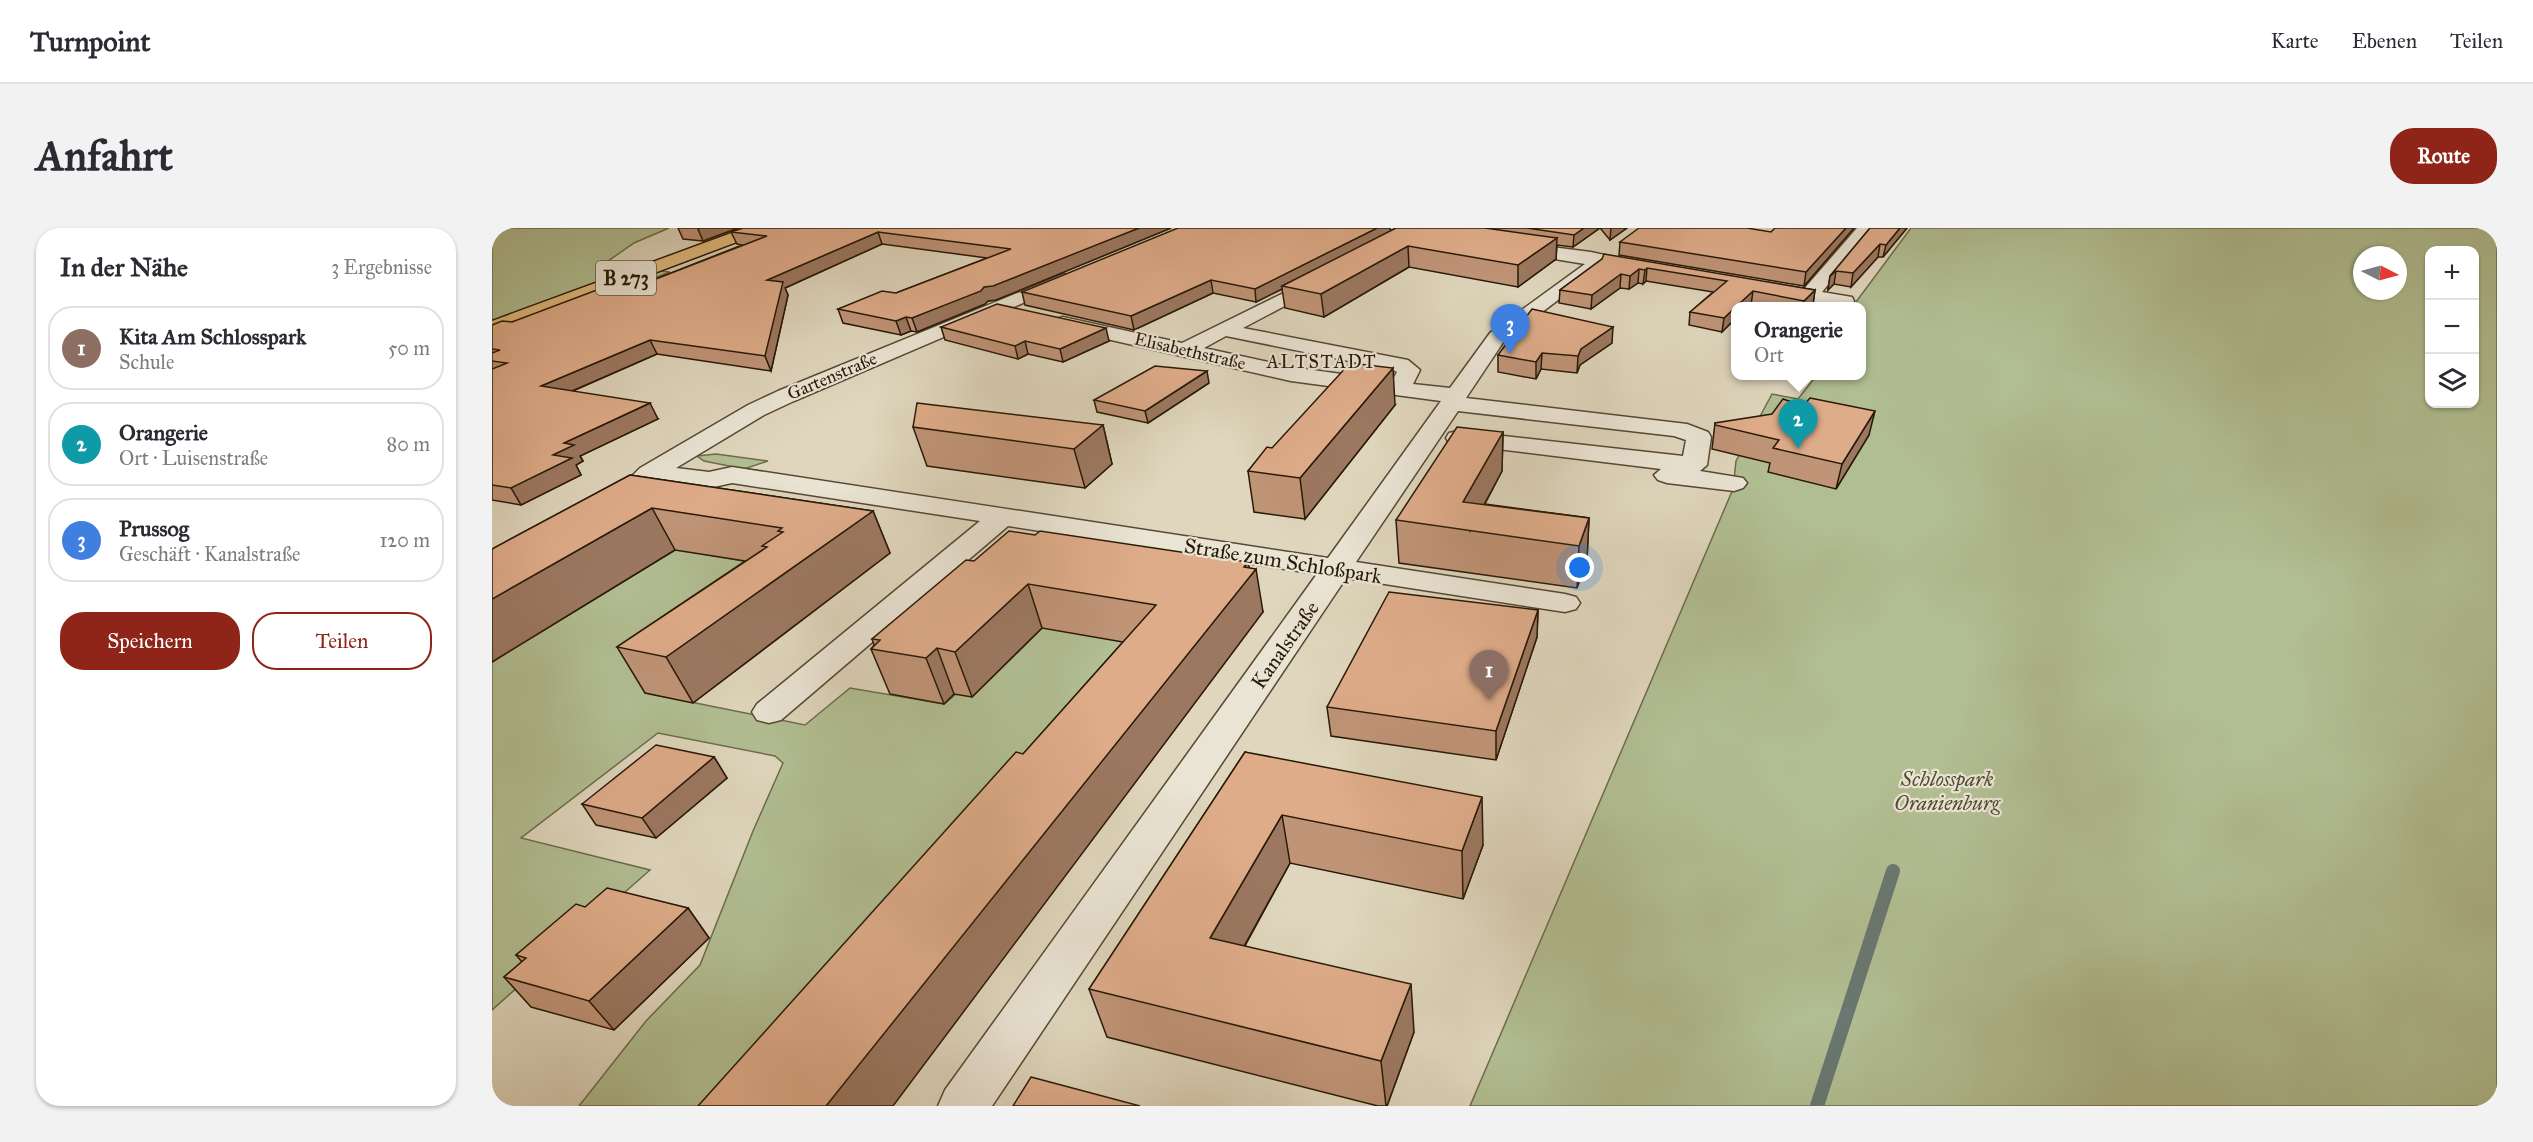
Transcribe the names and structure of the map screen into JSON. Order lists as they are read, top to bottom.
{
  "streets": {
    "main road": ["B 273"],
    "street": [
      "Elisabethstraße",
      "Gartenstraße",
      "Straße zum Schloßpark",
      "Kanalstraße"
    ]
  },
  "crossings": [
    ["Elisabethstraße", "Gartenstraße"],
    ["Elisabethstraße", "Kanalstraße"],
    ["Gartenstraße", "Straße zum Schloßpark"],
    ["Straße zum Schloßpark", "Kanalstraße"]
  ],
  "districts": ["ALTSTADT"],
  "parks": ["Schlosspark Oranienburg"],
  "north": "right",
  "page": {
    "header": "Turnpoint",
    "nav": ["Karte", "Ebenen", "Teilen"],
    "buttons": [
      "Route",
      ["Speichern", "Teilen"]
    ],
    "title": "Anfahrt",
    "heading": ["In der Nähe", "3 Ergebnisse"],
    "map_buttons": ["+", "−"],
    "popup": ["Orangerie", "Ort"],
    "pins": ["3", "2", "1"],
    "list": [
      {
        "mark": "1",
        "name": "Kita Am Schlosspark",
        "note": "Schule",
        "value": "50 m"
      },
      {
        "mark": "2",
        "name": "Orangerie",
        "note": "Ort · Luisenstraße",
        "value": "80 m"
      },
      {
        "mark": "3",
        "name": "Prussog",
        "note": "Geschäft · Kanalstraße",
        "value": "120 m"
      }
    ]
  }
}
